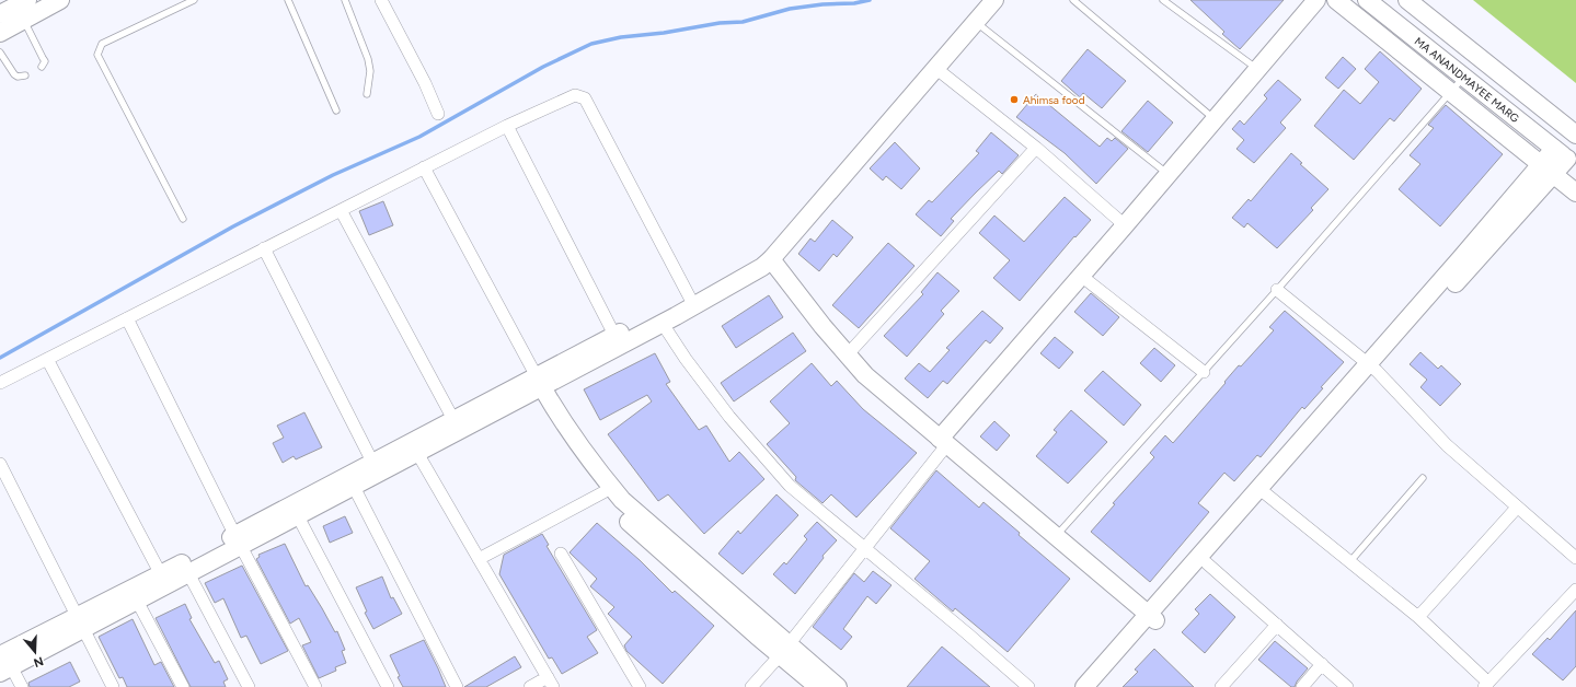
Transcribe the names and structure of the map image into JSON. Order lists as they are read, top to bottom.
{
  "streets": {
    "street": ["MA ANANDMAYEE MARG"]
  },
  "places": ["Ahimsa food"],
  "north": "bottom"
}
